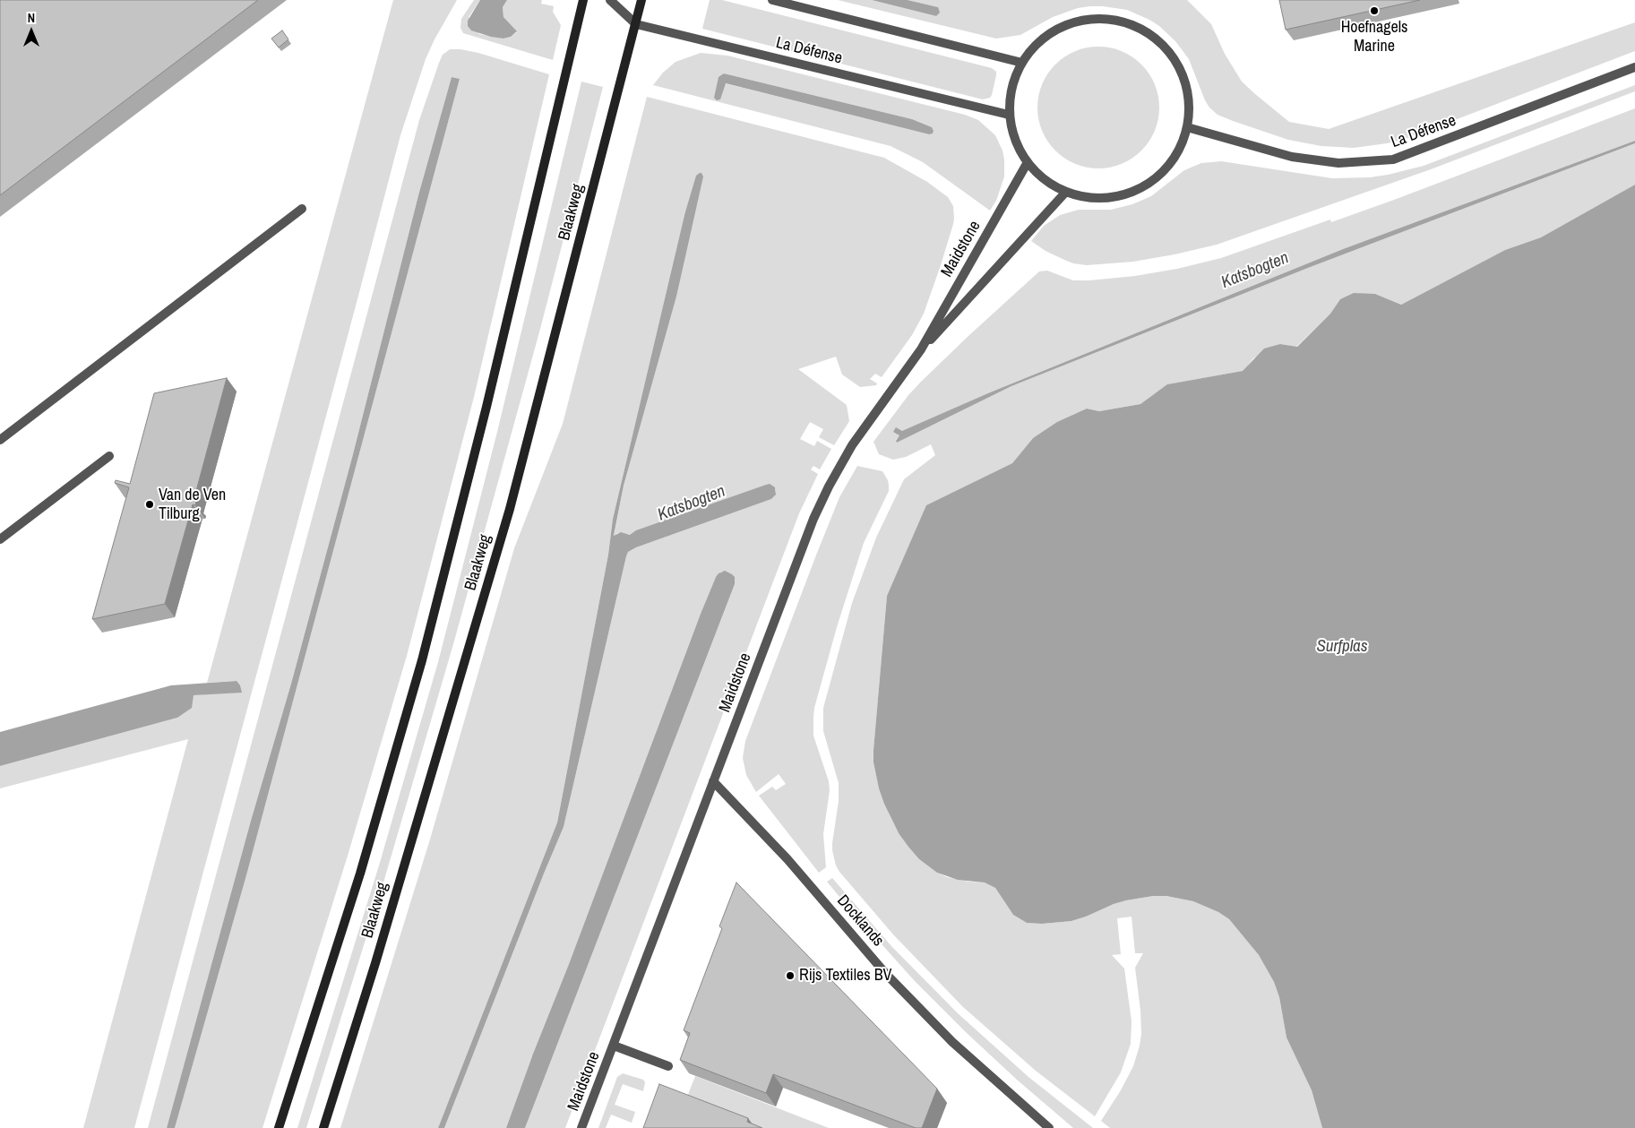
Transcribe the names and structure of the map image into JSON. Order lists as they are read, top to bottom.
{
  "streets": {
    "main road": ["Blaakweg"],
    "street": ["La Défense", "Maidstone", "Docklands"]
  },
  "crossings": [
    ["La Défense", "Blaakweg"],
    ["Maidstone", "Docklands"]
  ],
  "water": ["Katsbogten", "Surfplas"],
  "places": ["Hoefnagels Marine", "Van de Ven Tilburg", "Rijs Textiles BV"],
  "north": "top"
}
